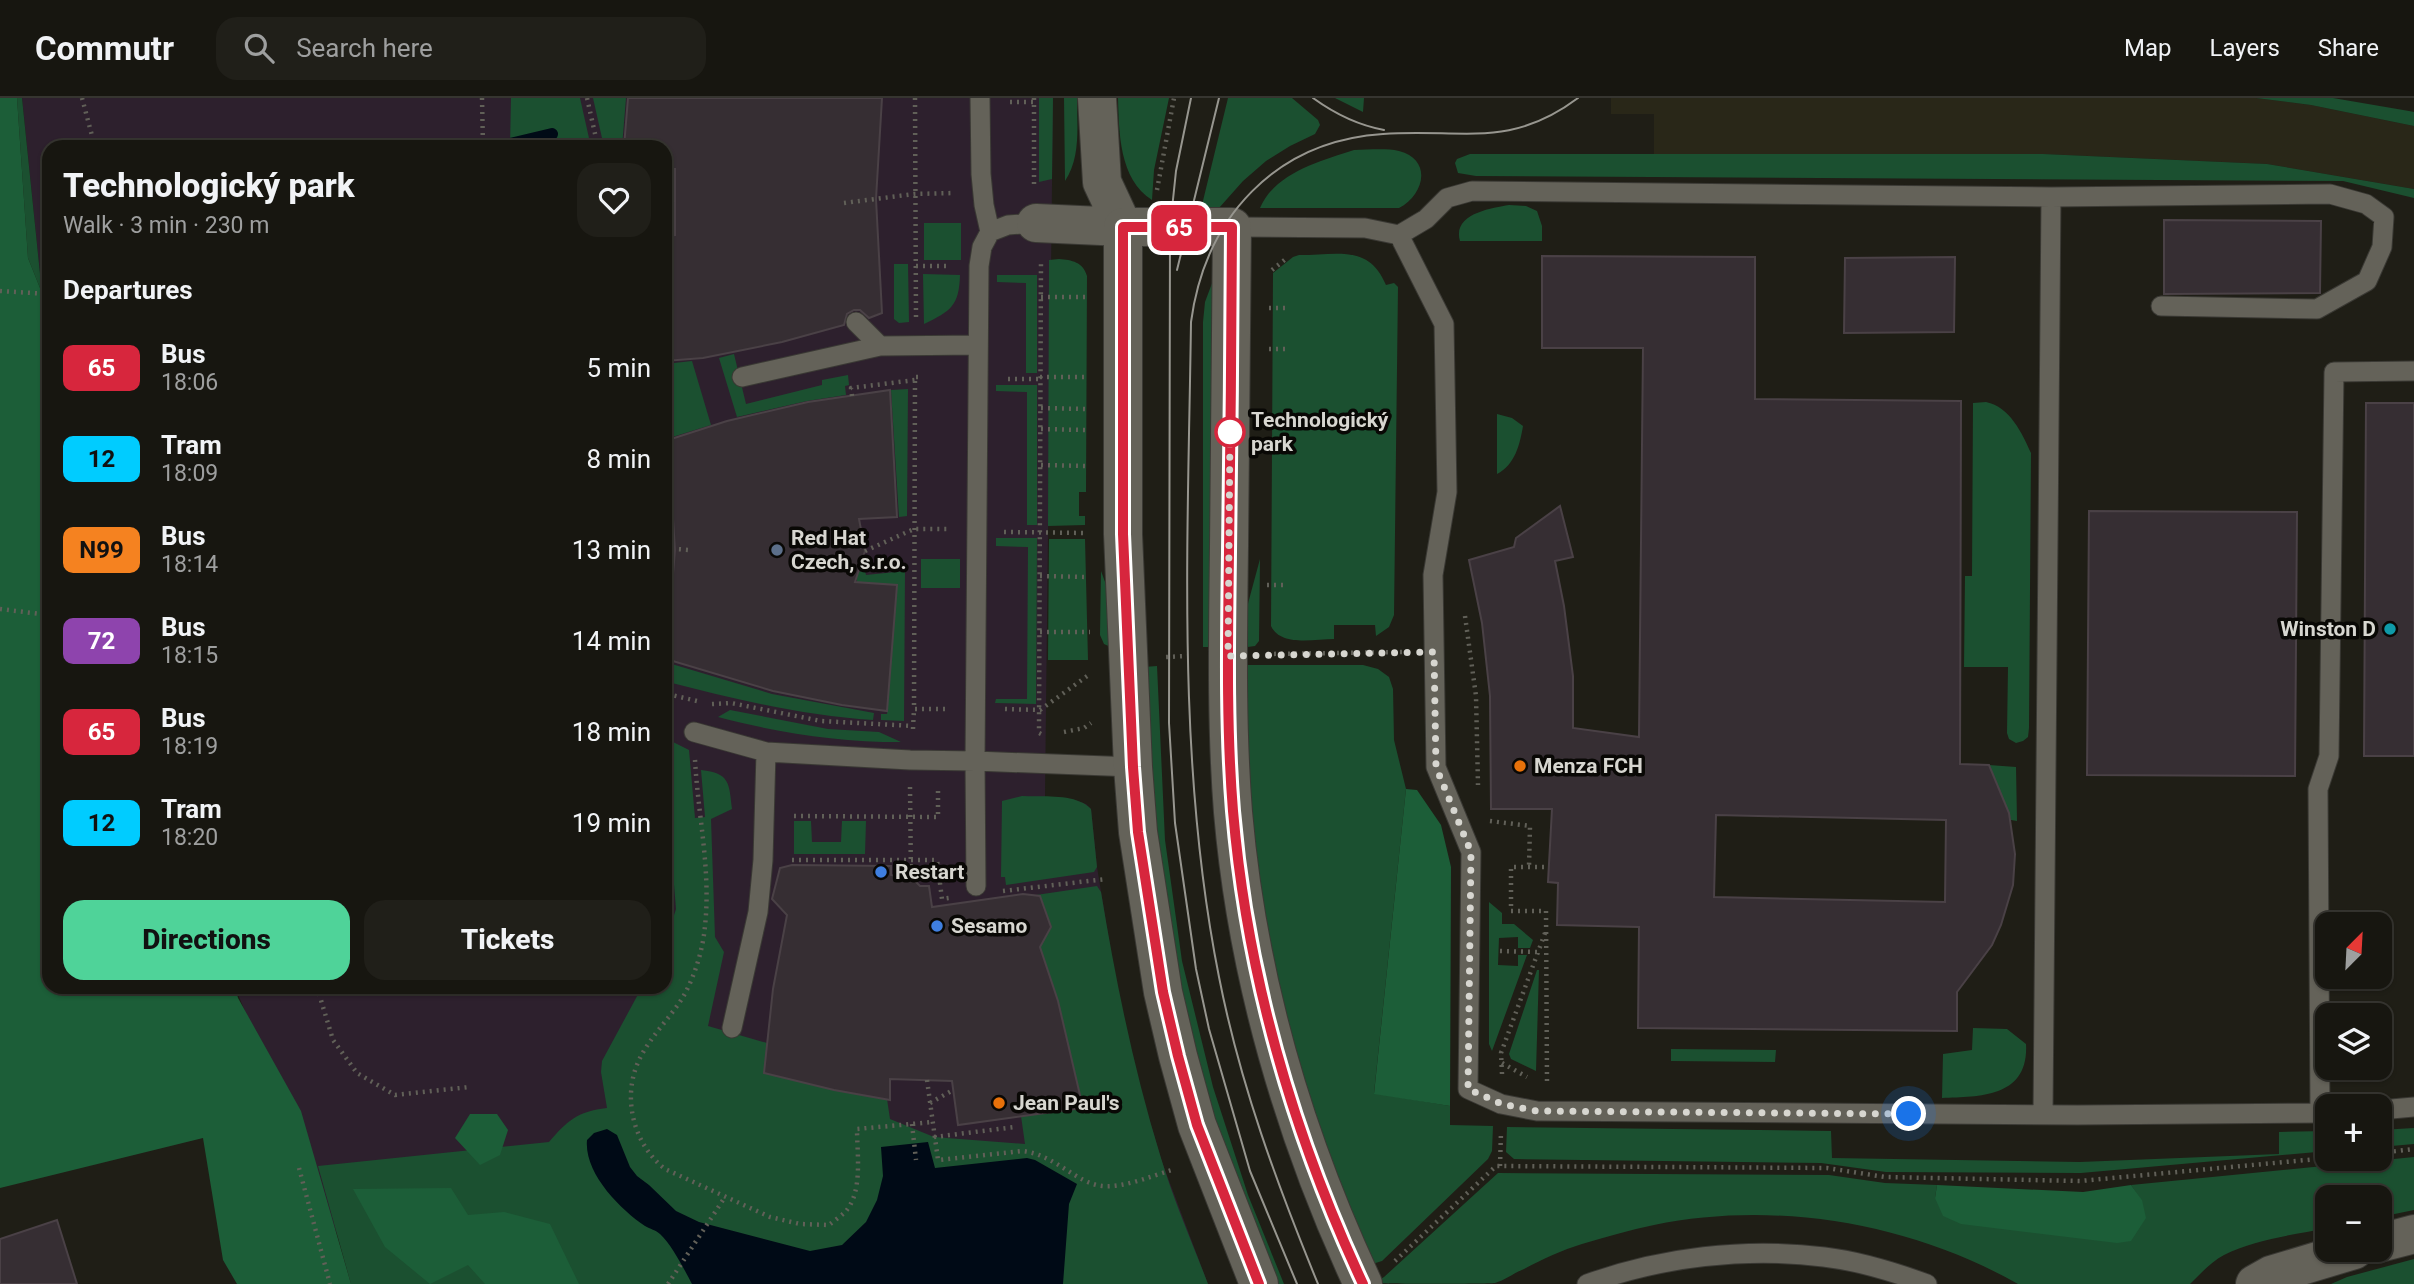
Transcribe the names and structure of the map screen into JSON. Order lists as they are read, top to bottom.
{
  "places": [
    "Technologický park",
    "Red Hat Czech, s.r.o.",
    "Winston D",
    "Menza FCH",
    "Restart",
    "Sesamo",
    "Jean Paul's"
  ],
  "lines": ["bus line 65"],
  "north": "top right",
  "page": {
    "header": "Commutr",
    "search": "Search here",
    "nav": ["Map", "Layers", "Share"],
    "on_map": "65",
    "heading": [
      ["Technologický park", "Walk · 3 min · 230 m"],
      "Departures"
    ],
    "list": [
      {
        "mark": "65",
        "name": "Bus",
        "note": "18:06",
        "value": "5 min"
      },
      {
        "mark": "12",
        "name": "Tram",
        "note": "18:09",
        "value": "8 min"
      },
      {
        "mark": "N99",
        "name": "Bus",
        "note": "18:14",
        "value": "13 min"
      },
      {
        "mark": "72",
        "name": "Bus",
        "note": "18:15",
        "value": "14 min"
      },
      {
        "mark": "65",
        "name": "Bus",
        "note": "18:19",
        "value": "18 min"
      },
      {
        "mark": "12",
        "name": "Tram",
        "note": "18:20",
        "value": "19 min"
      }
    ],
    "buttons": ["Directions", "Tickets"],
    "map_buttons": ["+", "−"]
  }
}
